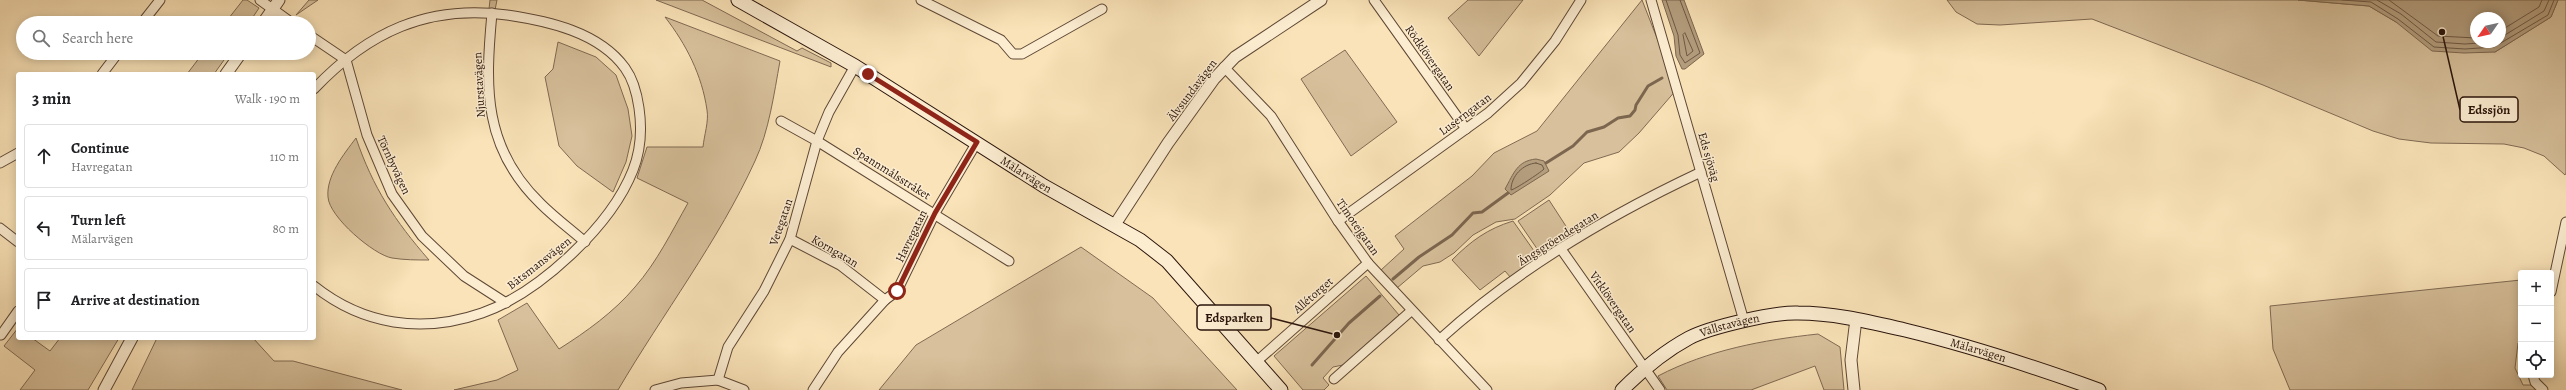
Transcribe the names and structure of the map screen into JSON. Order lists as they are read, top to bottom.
{
  "streets": {
    "main road": ["Mälarvägen", "Vällstavägen"],
    "street": [
      "Rödklövergatan",
      "Njurstavägen",
      "Älvsundavägen",
      "Luserngatan",
      "Eds sjöväg",
      "Törnbyvägen",
      "Spannmålsstråket",
      "Vetegatan",
      "Timotejgatan",
      "Havregatan",
      "Ängsgröendegatan",
      "Korngatan",
      "Båtsmansvägen",
      "Allétorget",
      "Vitklövergatan"
    ]
  },
  "crossings": [
    ["Rödklövergatan", "Luserngatan"],
    ["Njurstavägen", "Båtsmansvägen"],
    ["Älvsundavägen", "Mälarvägen"],
    ["Älvsundavägen", "Timotejgatan"],
    ["Luserngatan", "Timotejgatan"],
    ["Eds sjöväg", "Ängsgröendegatan"],
    ["Eds sjöväg", "Vällstavägen"],
    ["Törnbyvägen", "Båtsmansvägen"],
    ["Spannmålsstråket", "Vetegatan"],
    ["Spannmålsstråket", "Havregatan"],
    ["Mälarvägen", "Vetegatan"],
    ["Mälarvägen", "Havregatan"],
    ["Mälarvägen", "Allétorget"],
    ["Mälarvägen", "Vällstavägen"],
    ["Vetegatan", "Korngatan"],
    ["Timotejgatan", "Ängsgröendegatan"],
    ["Timotejgatan", "Allétorget"],
    ["Havregatan", "Korngatan"],
    ["Ängsgröendegatan", "Vitklövergatan"],
    ["Vitklövergatan", "Vällstavägen"]
  ],
  "places": ["Edssjön", "Edsparken"],
  "north": "bottom left",
  "page": {
    "search": "Search here",
    "heading": ["3 min", "Walk · 190 m"],
    "list": [
      ["Continue", "Havregatan", "110 m"],
      ["Turn left", "Mälarvägen", "80 m"],
      "Arrive at destination"
    ],
    "map_buttons": ["+", "−"]
  }
}
